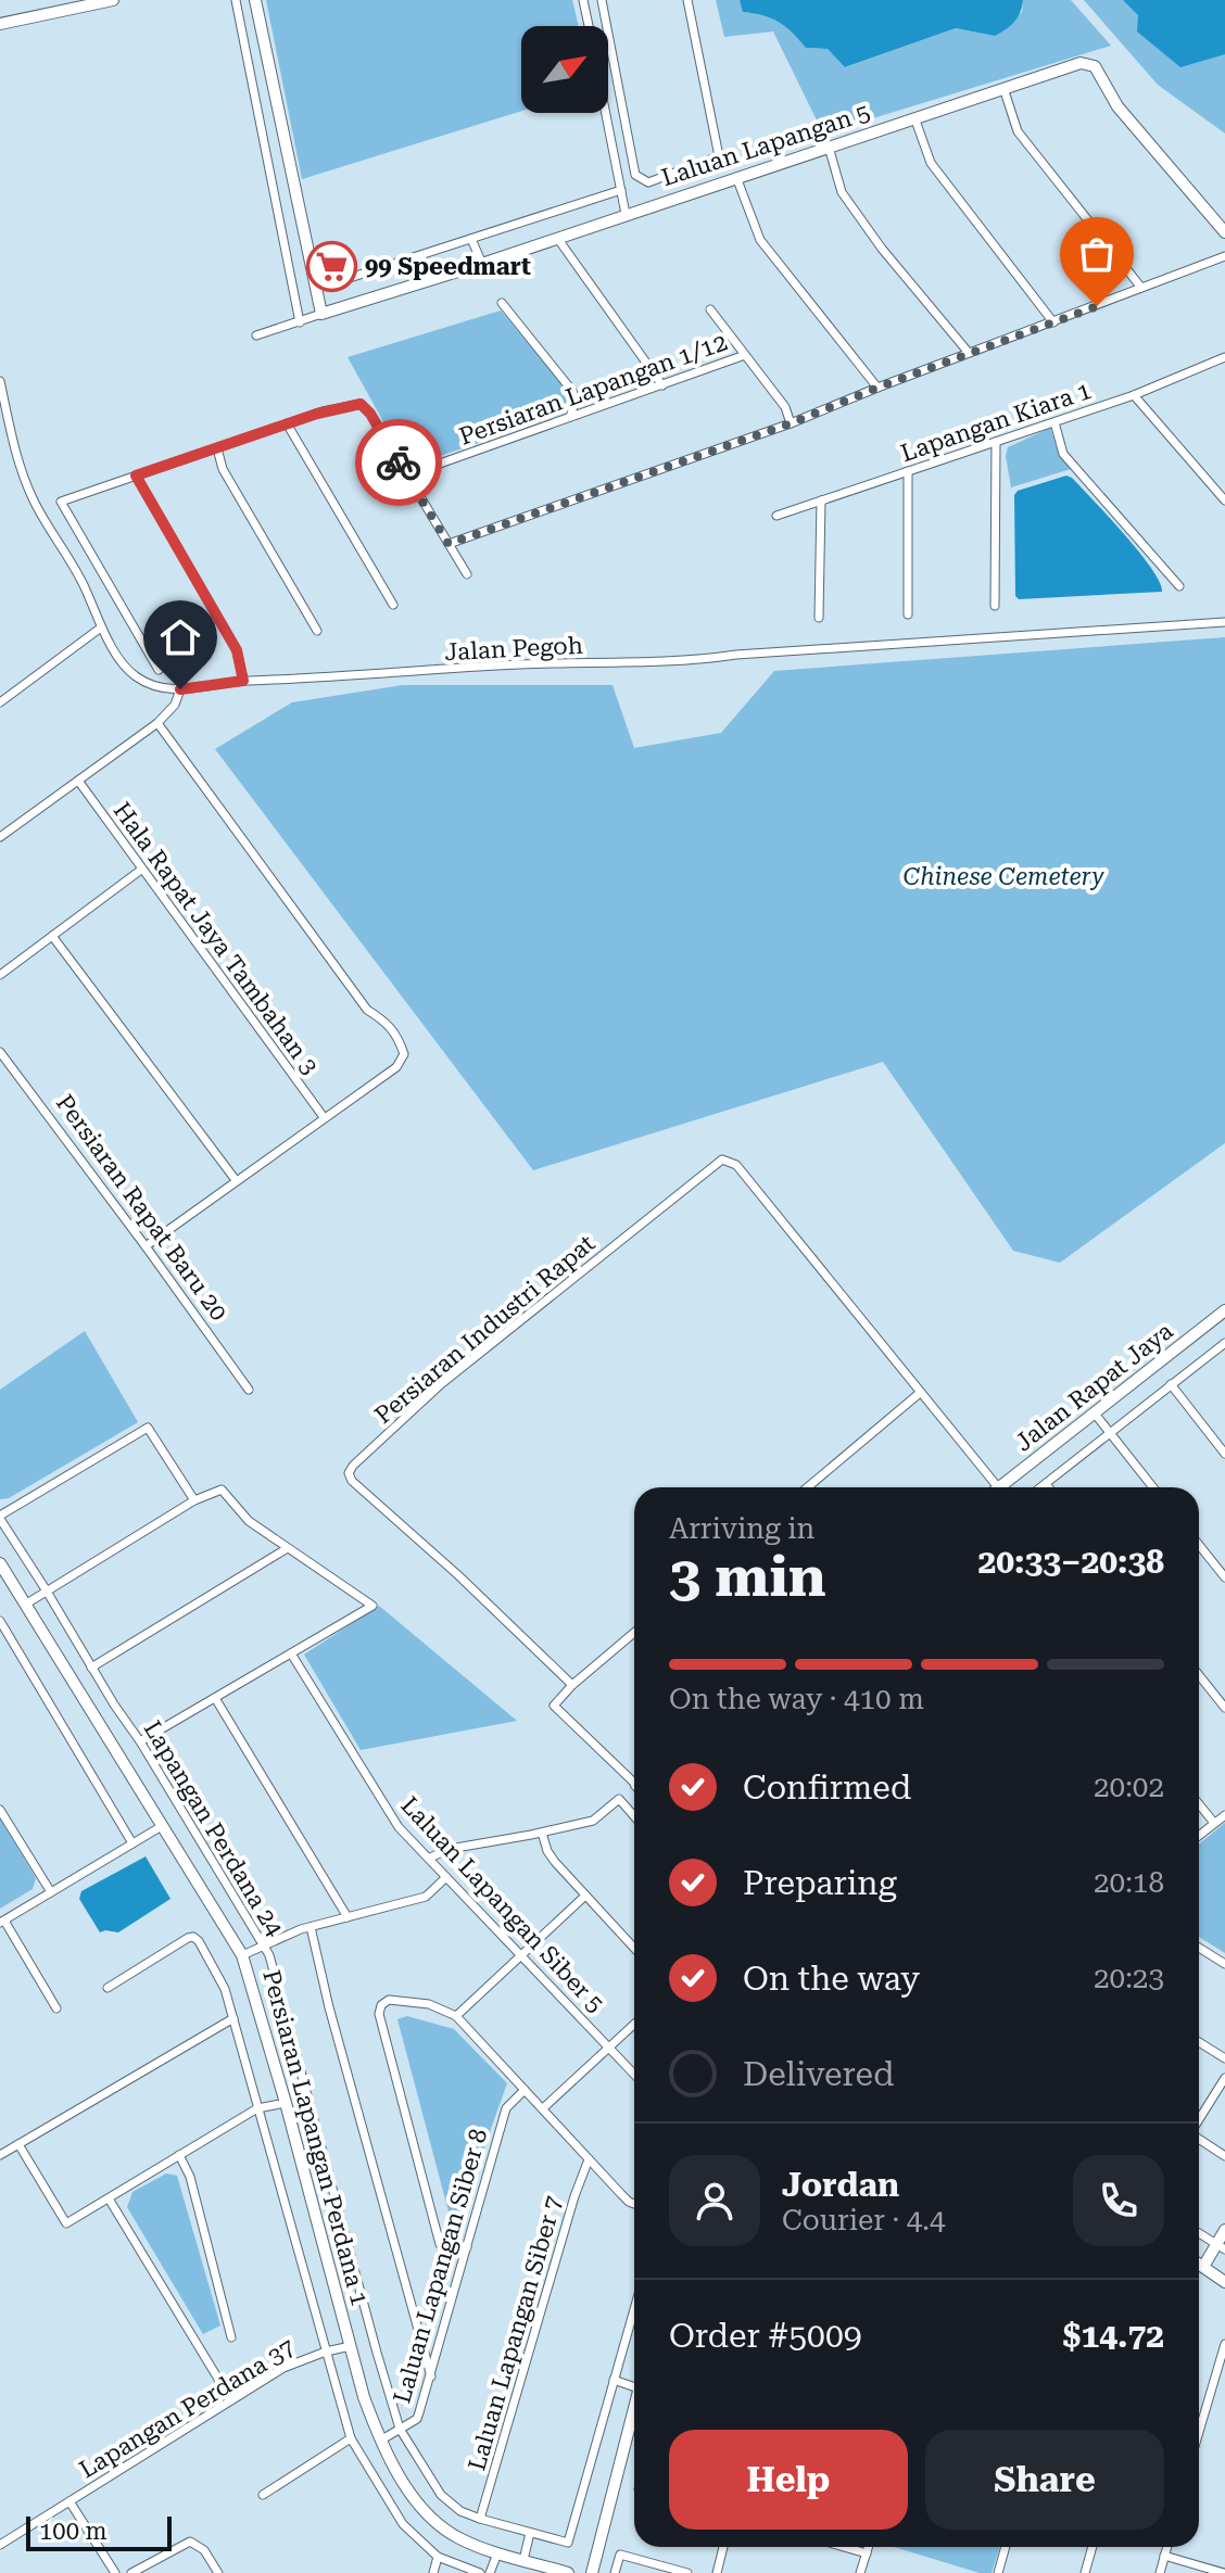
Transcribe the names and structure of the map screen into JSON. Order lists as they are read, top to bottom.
{
  "streets": {
    "street": [
      "Laluan Lapangan 5",
      "Persiaran Lapangan 1/12",
      "Lapangan Kiara 1",
      "Jalan Pegoh",
      "Hala Rapat Jaya Tambahan 3",
      "Persiaran Rapat Baru 20",
      "Persiaran Industri Rapat",
      "Jalan Rapat Jaya",
      "Lapangan Perdana 24",
      "Laluan Lapangan Siber 5",
      "Persiaran Lapangan Perdana 1",
      "Laluan Lapangan Siber 8",
      "Laluan Lapangan Siber 7",
      "Lapangan Perdana 37"
    ]
  },
  "crossings": [
    ["Persiaran Industri Rapat", "Jalan Rapat Jaya"],
    ["Lapangan Perdana 24", "Laluan Lapangan Siber 8"],
    ["Lapangan Perdana 24", "Laluan Lapangan Siber 7"],
    ["Persiaran Lapangan Perdana 1", "Laluan Lapangan Siber 8"],
    ["Persiaran Lapangan Perdana 1", "Lapangan Perdana 37"]
  ],
  "parks": ["Chinese Cemetery"],
  "places": {
    "supermarket": ["99 Speedmart"]
  },
  "scale_bar": "100 m",
  "north": "top right",
  "page": {
    "heading": ["3 min", "Arriving in", "20:33–20:38"],
    "panel": [
      "Jordan",
      "Courier · 4.4",
      "Order #5009",
      "$14.72"
    ],
    "bar": "On the way · 410 m",
    "list": [
      ["Confirmed", "20:02"],
      ["Preparing", "20:18"],
      ["On the way", "20:23"],
      "Delivered"
    ],
    "buttons": ["Help", "Share"],
    "scale": "100 m"
  }
}
